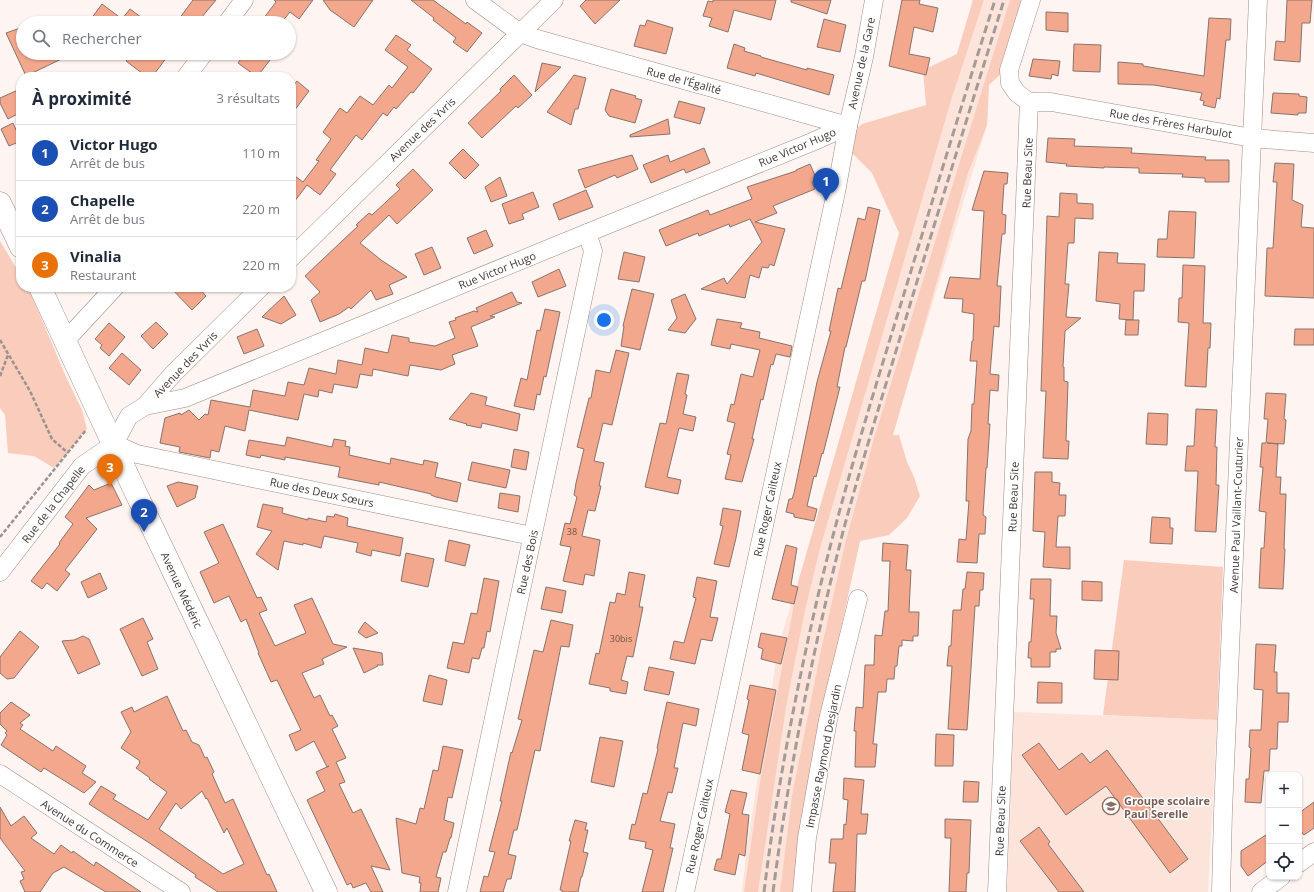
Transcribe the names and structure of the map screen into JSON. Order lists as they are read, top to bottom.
{
  "streets": {
    "main road": ["Avenue Médéric"],
    "street": [
      "Avenue de la Gare",
      "Rue de l’Égalité",
      "Rue des Frères Harbulot",
      "Avenue des Yvris",
      "Rue Victor Hugo",
      "Rue Beau Site",
      "Rue des Deux Sœurs",
      "Rue de la Chapelle",
      "Rue Roger Cailteux",
      "Avenue Paul Vaillant-Couturier",
      "Rue des Bois",
      "Impasse Raymond Desjardin",
      "Avenue du Commerce"
    ]
  },
  "crossings": [
    ["Avenue de la Gare", "Rue de l’Égalité"],
    ["Avenue de la Gare", "Rue Victor Hugo"],
    ["Avenue de la Gare", "Rue Roger Cailteux"],
    ["Rue de l’Égalité", "Avenue des Yvris"],
    ["Rue de l’Égalité", "Rue Victor Hugo"],
    ["Rue de l’Égalité", "Rue Roger Cailteux"],
    ["Rue des Frères Harbulot", "Rue Beau Site"],
    ["Rue des Frères Harbulot", "Avenue Paul Vaillant-Couturier"],
    ["Avenue des Yvris", "Rue Victor Hugo"],
    ["Avenue des Yvris", "Rue des Deux Sœurs"],
    ["Avenue des Yvris", "Rue de la Chapelle"],
    ["Avenue des Yvris", "Avenue Médéric"],
    ["Rue Victor Hugo", "Rue Roger Cailteux"],
    ["Rue Victor Hugo", "Rue des Bois"],
    ["Rue des Deux Sœurs", "Rue de la Chapelle"],
    ["Rue des Deux Sœurs", "Rue des Bois"],
    ["Rue des Deux Sœurs", "Avenue Médéric"],
    ["Rue de la Chapelle", "Avenue Médéric"]
  ],
  "places": {
    "school or university": ["Groupe scolaire Paul Serelle"]
  },
  "house_numbers": ["38", "30bis"],
  "page": {
    "search": "Rechercher",
    "heading": ["À proximité", "3 résultats"],
    "list": [
      {
        "mark": "1",
        "name": "Victor Hugo",
        "note": "Arrêt de bus",
        "value": "110 m"
      },
      {
        "mark": "2",
        "name": "Chapelle",
        "note": "Arrêt de bus",
        "value": "220 m"
      },
      {
        "mark": "3",
        "name": "Vinalia",
        "note": "Restaurant",
        "value": "220 m"
      }
    ],
    "pins": ["1", "3", "2"],
    "map_buttons": ["+", "−"]
  }
}
